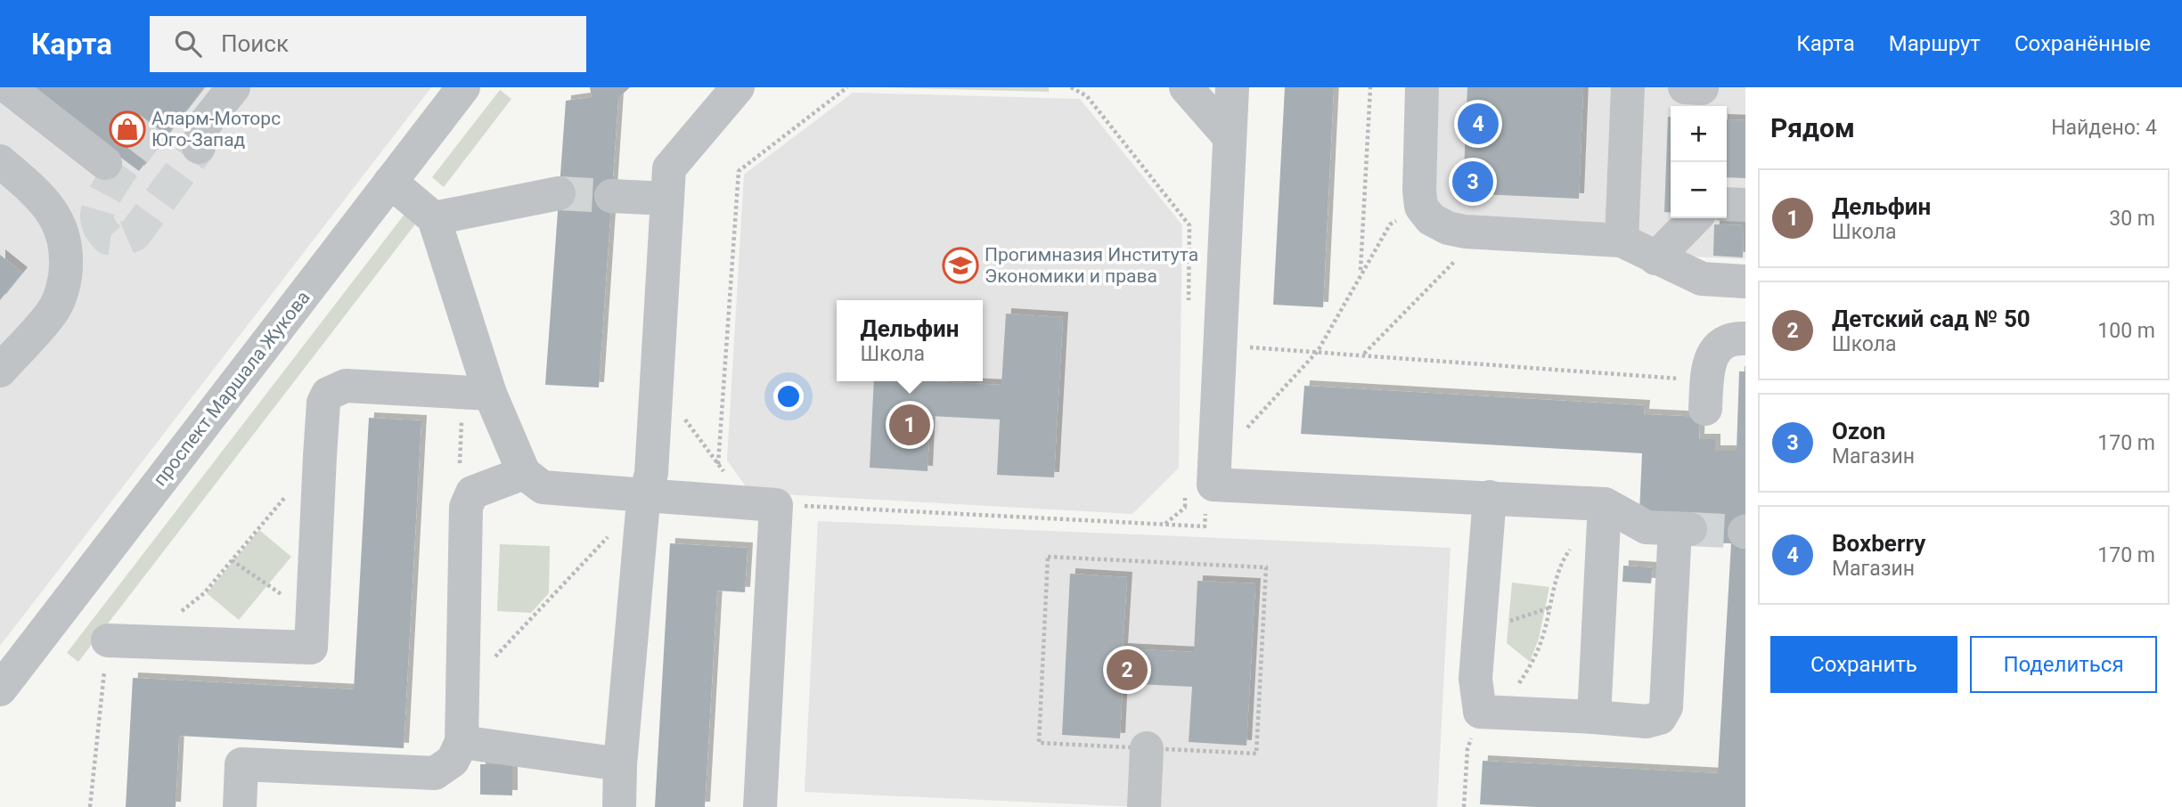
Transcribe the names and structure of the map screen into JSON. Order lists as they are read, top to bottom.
{
  "streets": {
    "street": ["проспект Маршала Жукова"]
  },
  "places": {
    "shop": ["Аларм-Моторс Юго-Запад"],
    "school or university": ["Прогимназия Института Экономики и права"]
  },
  "page": {
    "header": "Карта",
    "search": "Поиск",
    "nav": ["Карта", "Маршрут", "Сохранённые"],
    "heading": ["Рядом", "Найдено: 4"],
    "pins": [
      "4",
      "3",
      "1",
      "2"
    ],
    "map_buttons": ["+", "−"],
    "list": [
      {
        "mark": "1",
        "name": "Дельфин",
        "note": "Школа",
        "value": "30 m"
      },
      {
        "mark": "2",
        "name": "Детский сад № 50",
        "note": "Школа",
        "value": "100 m"
      },
      {
        "mark": "3",
        "name": "Ozon",
        "note": "Магазин",
        "value": "170 m"
      },
      {
        "mark": "4",
        "name": "Boxberry",
        "note": "Магазин",
        "value": "170 m"
      }
    ],
    "popup": ["Дельфин", "Школа"],
    "buttons": ["Сохранить", "Поделиться"]
  }
}
